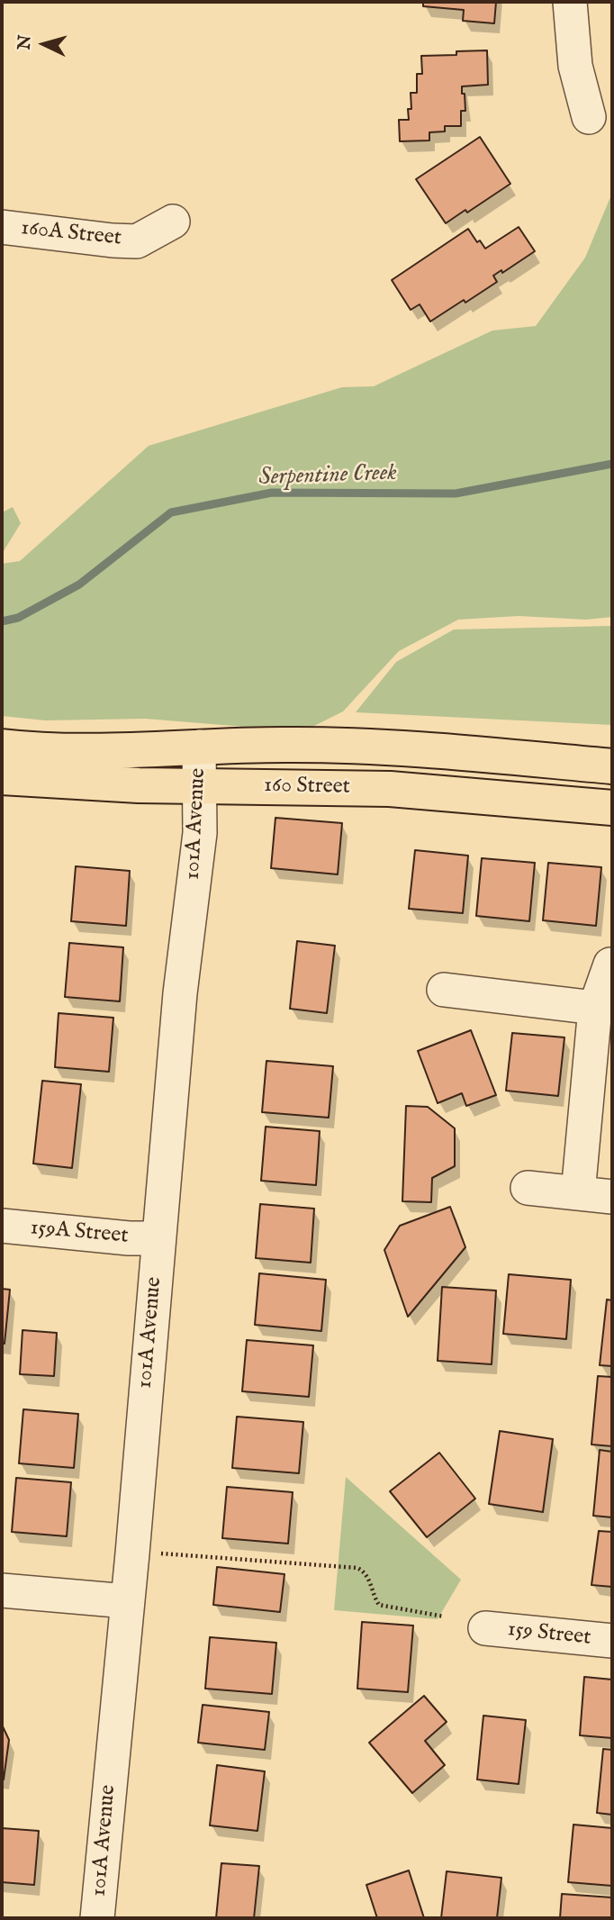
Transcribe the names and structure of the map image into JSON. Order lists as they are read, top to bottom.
{
  "streets": {
    "main road": ["160 Street"],
    "street": [
      "160A Street",
      "101A Avenue",
      "159A Street",
      "159 Street"
    ]
  },
  "crossings": [
    ["160 Street", "101A Avenue"],
    ["101A Avenue", "159A Street"]
  ],
  "water": ["Serpentine Creek"],
  "north": "left"
}
